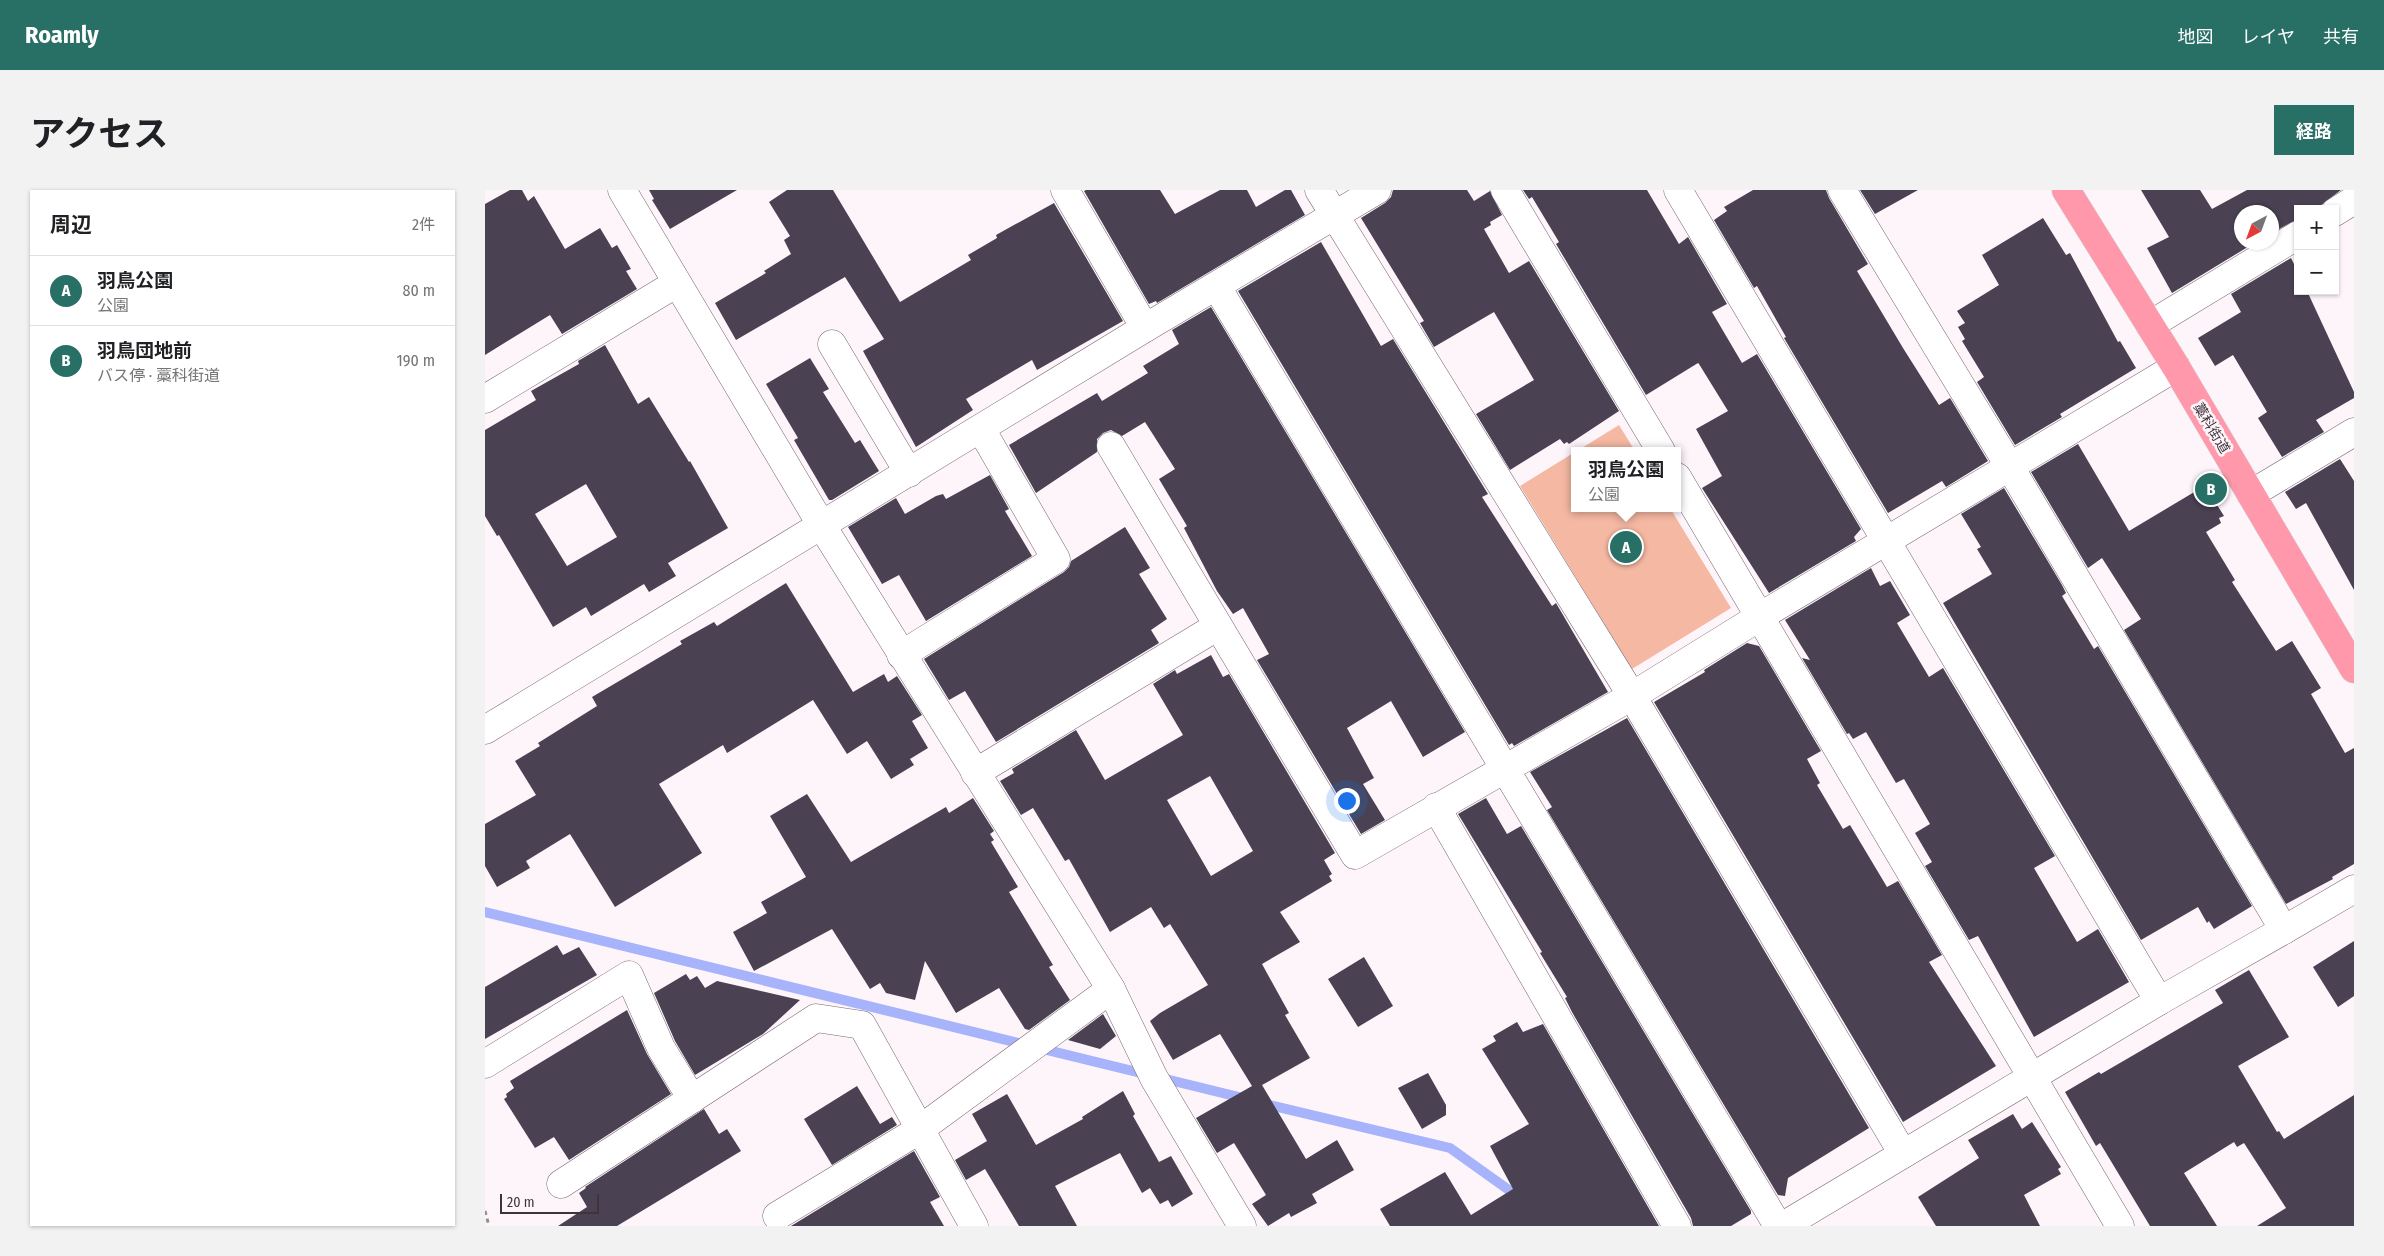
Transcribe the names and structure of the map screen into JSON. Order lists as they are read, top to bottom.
{
  "streets": {
    "highway": ["藁科街道"]
  },
  "scale_bar": "20 m",
  "north": "bottom left",
  "page": {
    "header": "Roamly",
    "nav": ["地図", "レイヤ", "共有"],
    "title": "アクセス",
    "buttons": "経路",
    "heading": ["周辺", "2件"],
    "map_buttons": ["+", "−"],
    "list": [
      {
        "mark": "A",
        "name": "羽鳥公園",
        "note": "公園",
        "value": "80 m"
      },
      {
        "mark": "B",
        "name": "羽鳥団地前",
        "note": "バス停 · 藁科街道",
        "value": "190 m"
      }
    ],
    "popup": ["羽鳥公園", "公園"],
    "pins": ["B", "A"],
    "scale": "20 m"
  }
}
